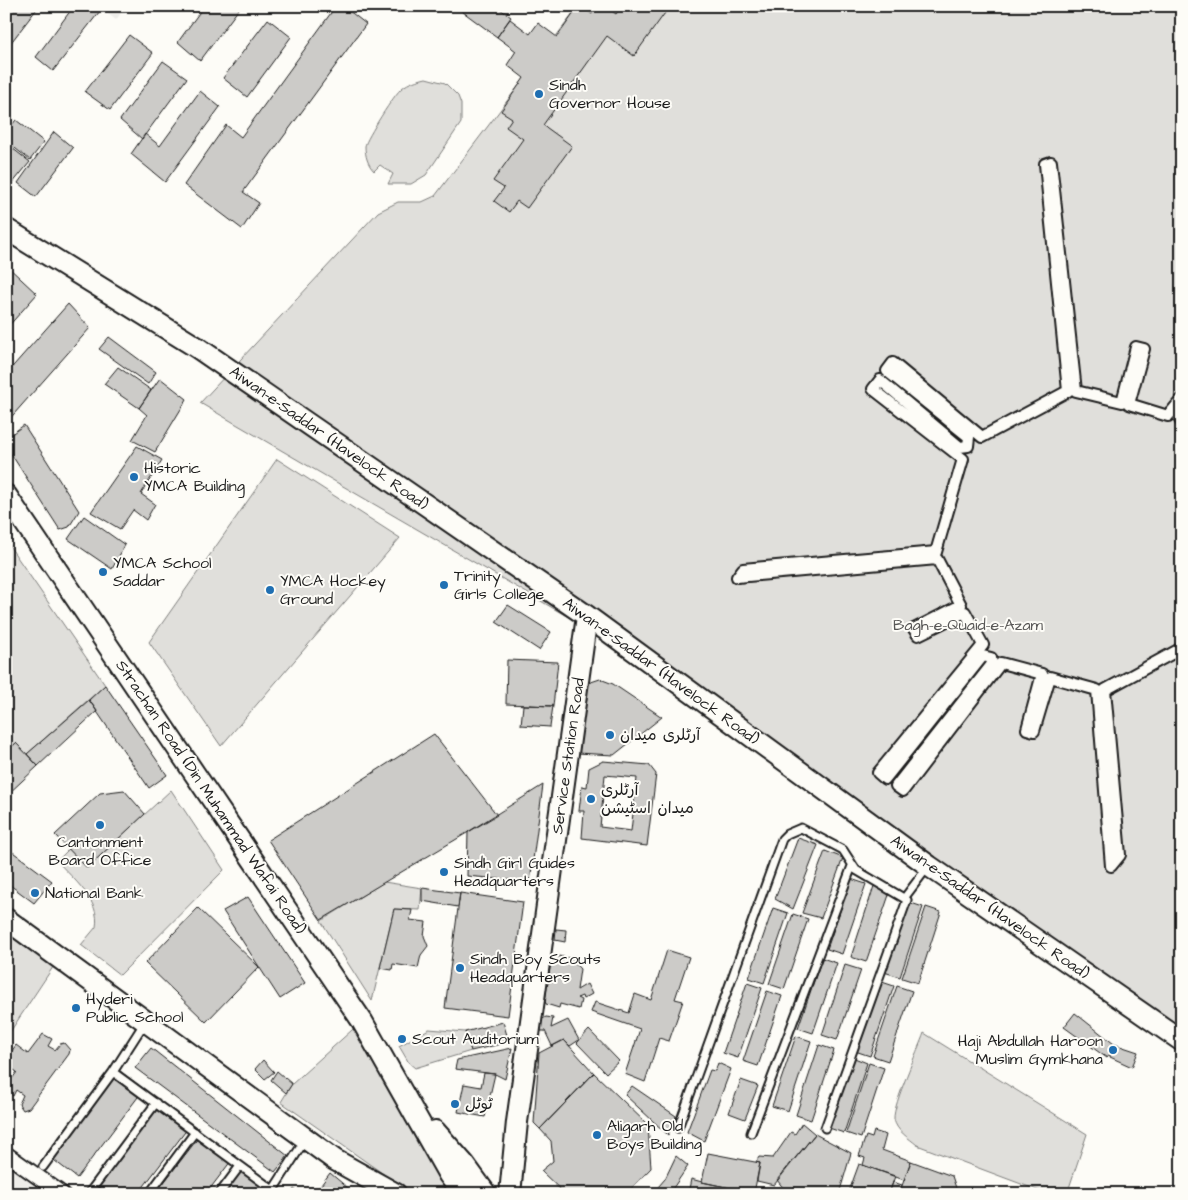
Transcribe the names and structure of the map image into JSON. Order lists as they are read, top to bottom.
{
  "streets": {
    "main road": ["Aiwan-e-Saddar (Havelock Road)", "Service Station Road", "Strachan Road (Din Muhammad Wafai Road)"]
  },
  "crossings": [
    ["Aiwan-e-Saddar (Havelock Road)", "Service Station Road"]
  ],
  "parks": ["Bagh-e-Quaid-e-Azam"],
  "places": [
    "Sindh Governor House",
    "Historic YMCA Building",
    "YMCA School Saddar",
    "Trinity Girls College",
    "YMCA Hockey Ground",
    "آرٹلری میدان",
    "آرٹلری میدان اسٹیشن",
    "Cantonment Board Office",
    "Sindh Girl Guides Headquarters",
    "National Bank",
    "Sindh Boy Scouts Headquarters",
    "Hyderi Public School",
    "Scout Auditorium",
    "Haji Abdullah Haroon Muslim Gymkhana",
    "ٹوٹل",
    "Aligarh Old Boys Building"
  ]
}
